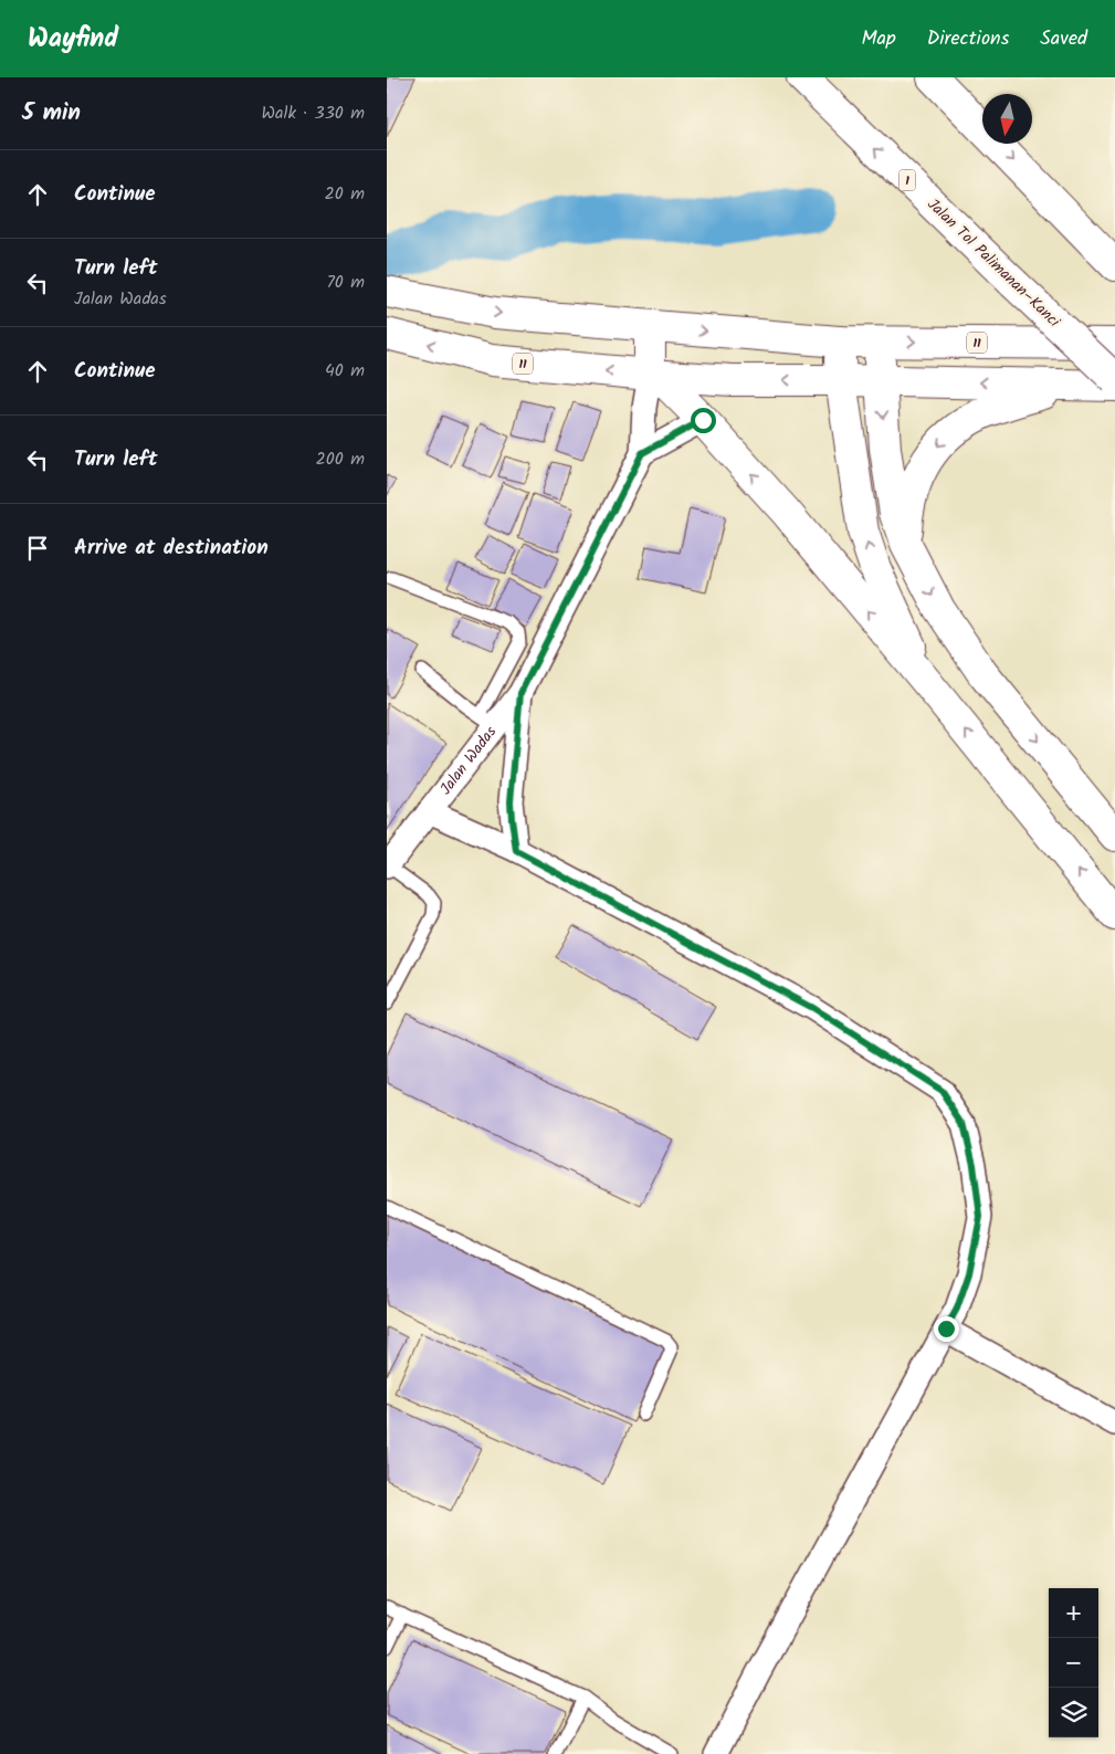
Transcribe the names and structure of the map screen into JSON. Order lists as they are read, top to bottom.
{
  "streets": {
    "highway": ["1", "Jalan Tol Palimanan–Kanci", "11"],
    "street": ["Jalan Wadas"]
  },
  "crossings": [
    ["11", "Jalan Wadas"]
  ],
  "north": "bottom",
  "page": {
    "header": "Wayfind",
    "nav": ["Map", "Directions", "Saved"],
    "heading": ["5 min", "Walk · 330 m"],
    "list": [
      ["Continue", "20 m"],
      ["Turn left", "Jalan Wadas", "70 m"],
      ["Continue", "40 m"],
      ["Turn left", "200 m"],
      "Arrive at destination"
    ],
    "map_buttons": ["+", "−"]
  }
}
